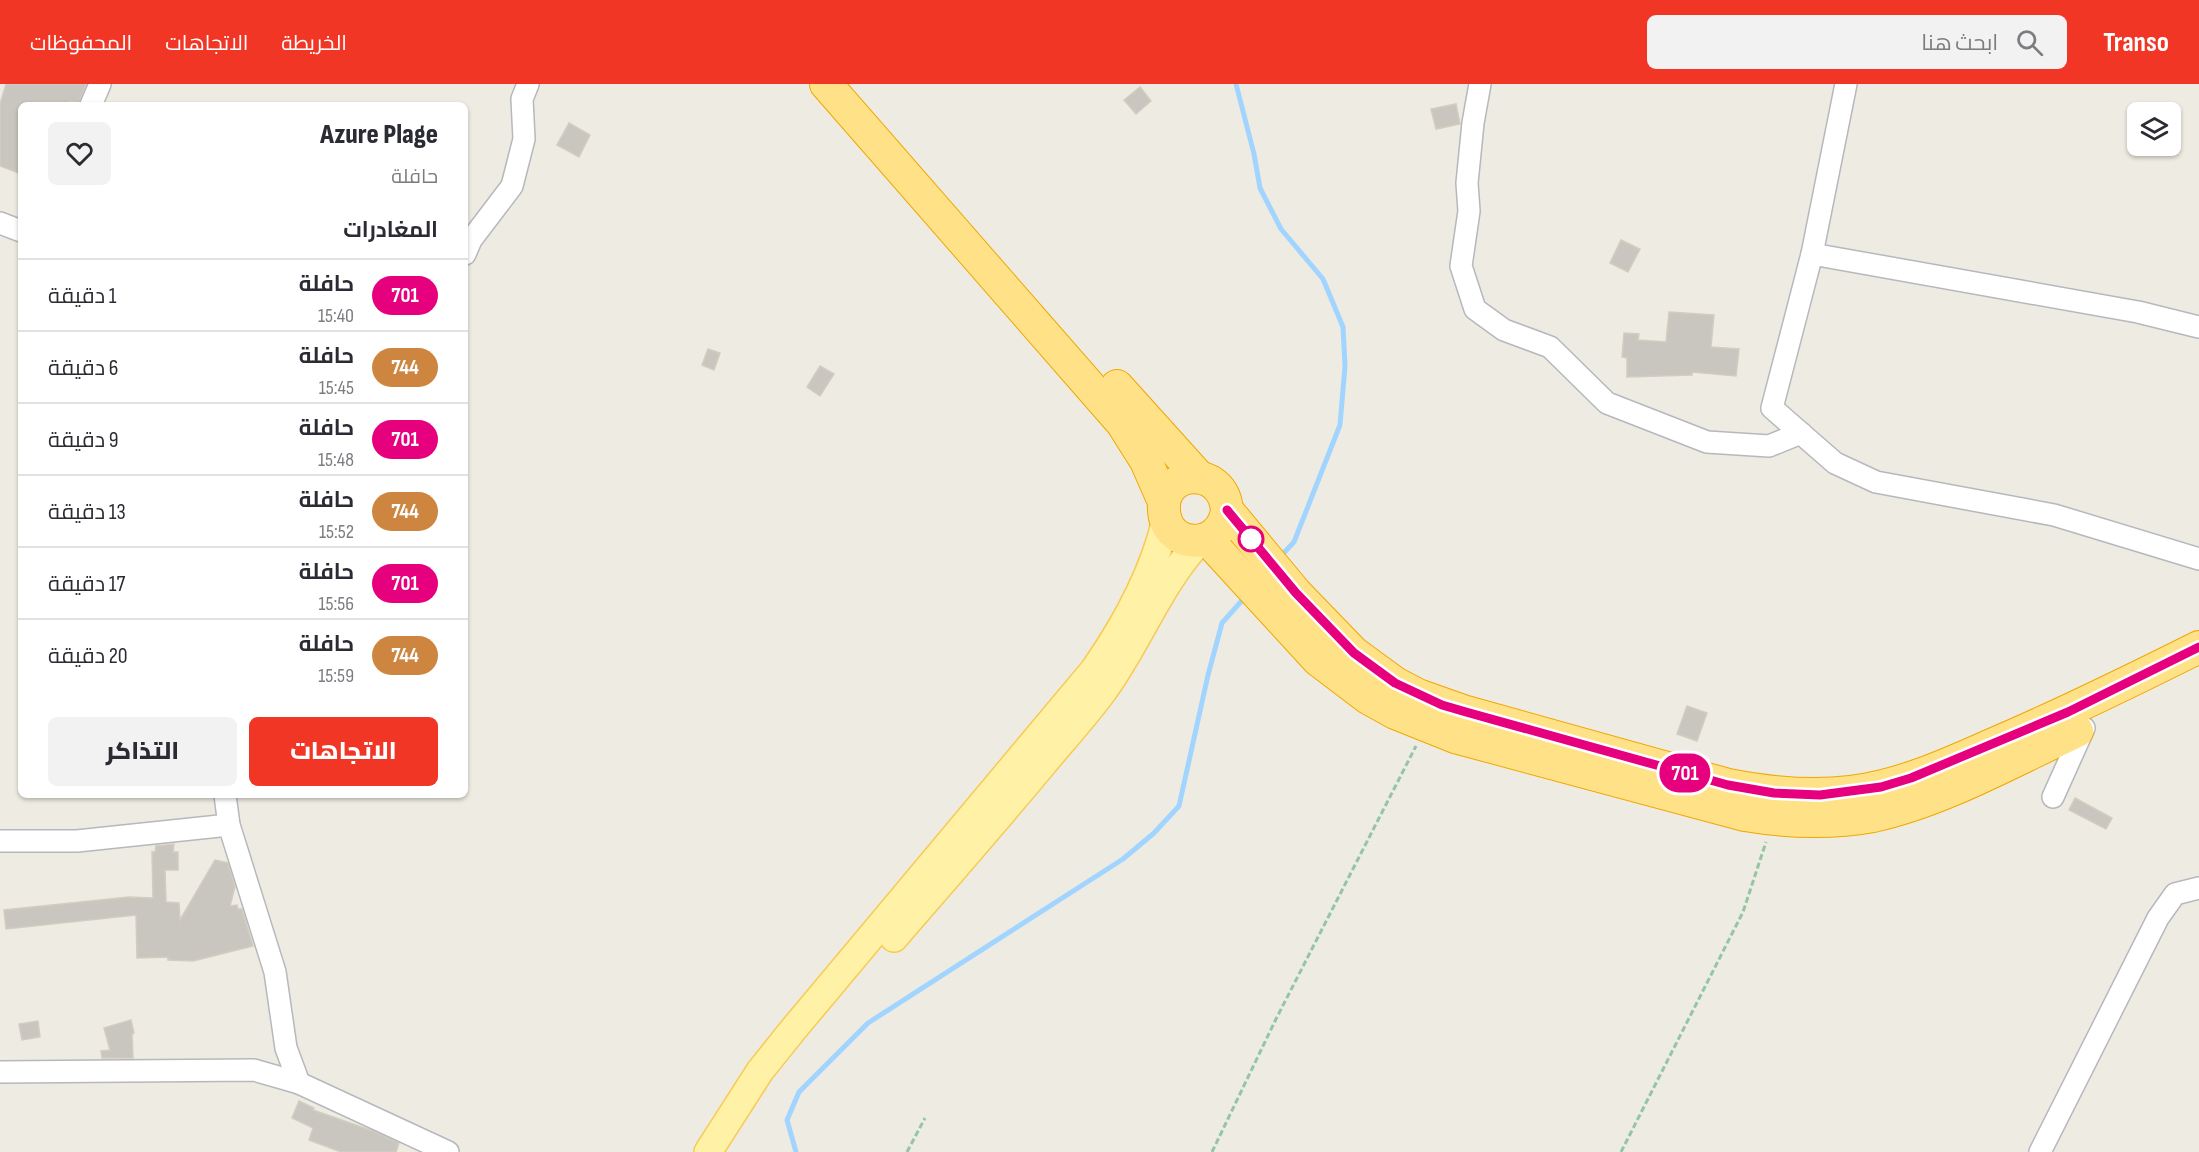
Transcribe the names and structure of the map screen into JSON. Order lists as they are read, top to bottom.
{
  "lines": ["bus line 701"],
  "page": {
    "header": "Transo",
    "search": "ابحث هنا",
    "nav": ["الخريطة", "الاتجاهات", "المحفوظات"],
    "on_map": "701",
    "heading": [
      ["Azure Plage", "حافلة"],
      "المغادرات"
    ],
    "list": [
      {
        "mark": "701",
        "name": "حافلة",
        "note": "15:40",
        "value": "1 دقيقة"
      },
      {
        "mark": "744",
        "name": "حافلة",
        "note": "15:45",
        "value": "6 دقيقة"
      },
      {
        "mark": "701",
        "name": "حافلة",
        "note": "15:48",
        "value": "9 دقيقة"
      },
      {
        "mark": "744",
        "name": "حافلة",
        "note": "15:52",
        "value": "13 دقيقة"
      },
      {
        "mark": "701",
        "name": "حافلة",
        "note": "15:56",
        "value": "17 دقيقة"
      },
      {
        "mark": "744",
        "name": "حافلة",
        "note": "15:59",
        "value": "20 دقيقة"
      }
    ],
    "buttons": ["الاتجاهات", "التذاكر"]
  }
}
